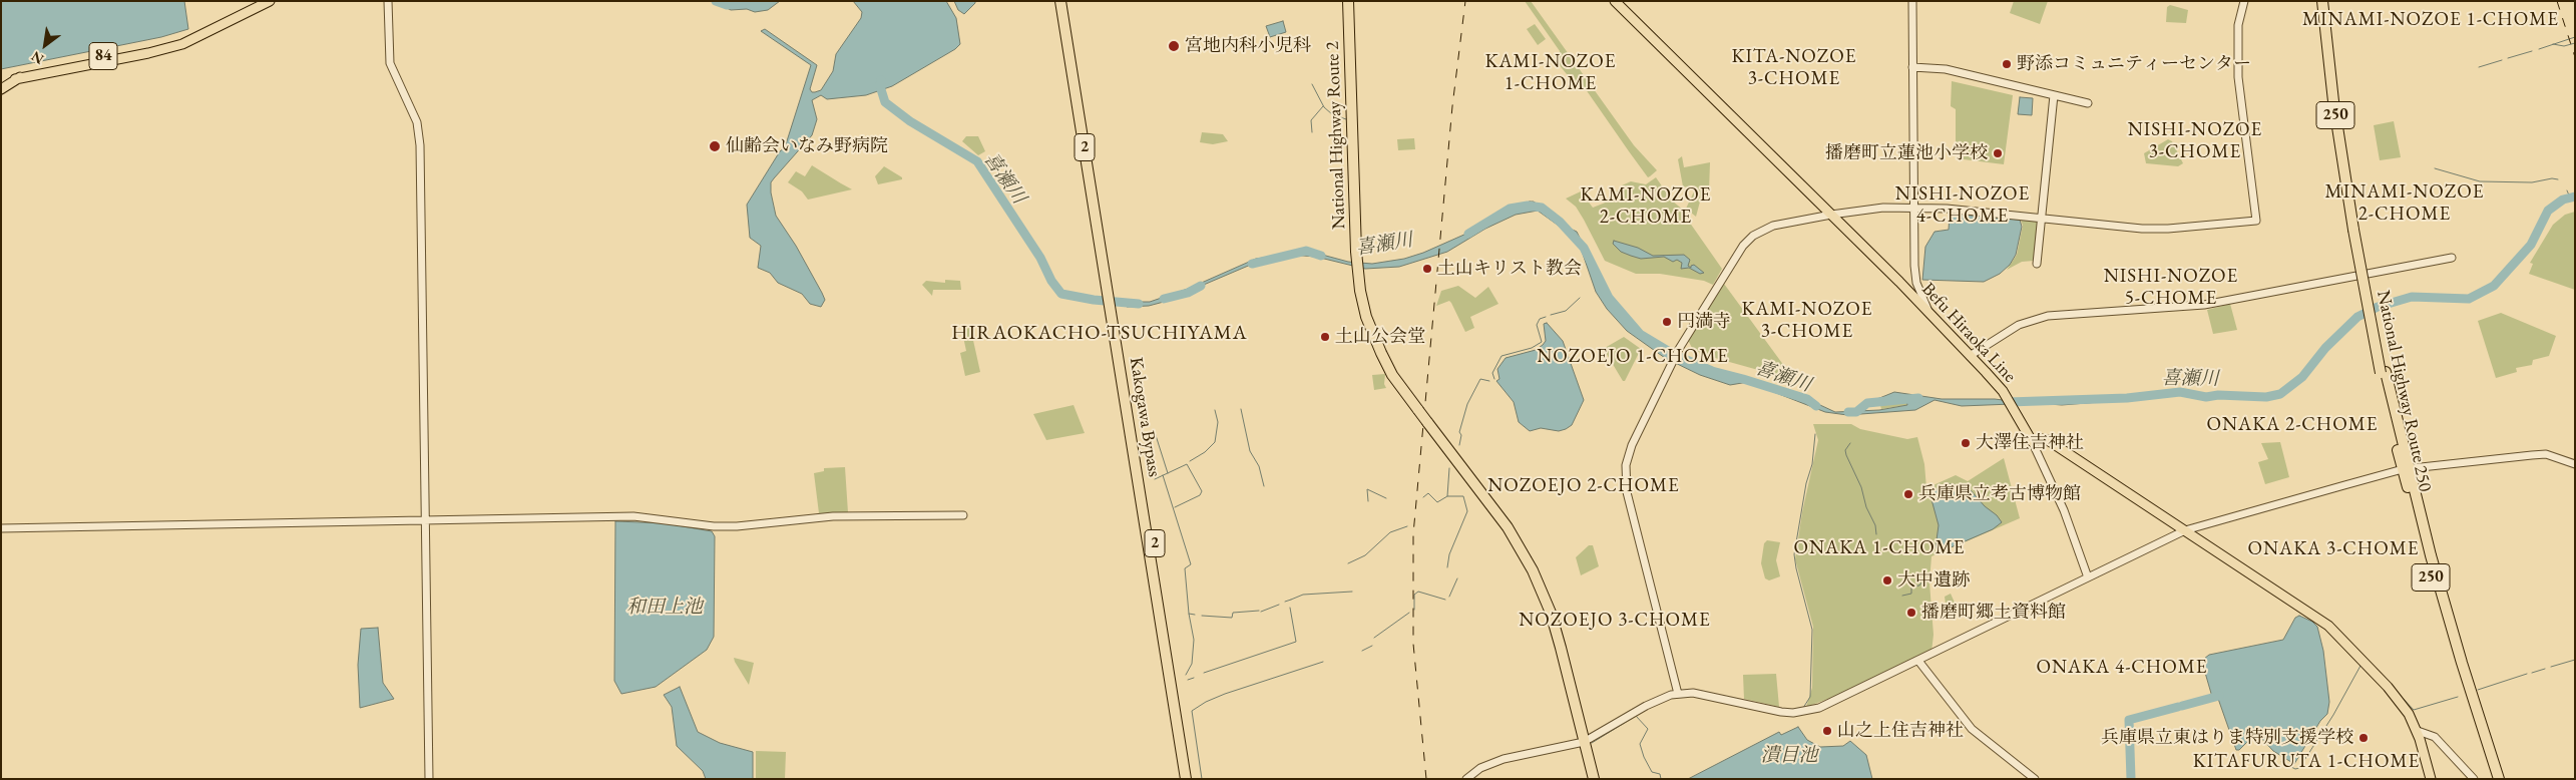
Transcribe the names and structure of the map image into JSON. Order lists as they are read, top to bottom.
{
  "streets": {
    "highway": [
      "250",
      "National Highway Route 2",
      "2",
      "National Highway Route 250",
      "Kakogawa Bypass"
    ],
    "main road": ["84", "Befu Hiraoka Line"]
  },
  "districts": [
    "MINAMI-NOZOE 1-CHOME",
    "KITA-NOZOE 3-CHOME",
    "KAMI-NOZOE 1-CHOME",
    "NISHI-NOZOE 3-CHOME",
    "MINAMI-NOZOE 2-CHOME",
    "NISHI-NOZOE 4-CHOME",
    "KAMI-NOZOE 2-CHOME",
    "NISHI-NOZOE 5-CHOME",
    "KAMI-NOZOE 3-CHOME",
    "HIRAOKACHO-TSUCHIYAMA",
    "NOZOEJO 1-CHOME",
    "ONAKA 2-CHOME",
    "NOZOEJO 2-CHOME",
    "ONAKA 1-CHOME",
    "ONAKA 3-CHOME",
    "NOZOEJO 3-CHOME",
    "ONAKA 4-CHOME",
    "KITAFURUTA 1-CHOME"
  ],
  "water": ["喜瀬川", "和田上池", "潰目池"],
  "places": [
    "宮地内科小児科",
    "野添コミュニティーセンター",
    "仙齢会いなみ野病院",
    "播磨町立蓮池小学校",
    "土山キリスト教会",
    "円満寺",
    "土山公会堂",
    "大澤住吉神社",
    "兵庫県立考古博物館",
    "大中遺跡",
    "播磨町郷土資料館",
    "山之上住吉神社",
    "兵庫県立東はりま特別支援学校"
  ],
  "north": "bottom left"
}
